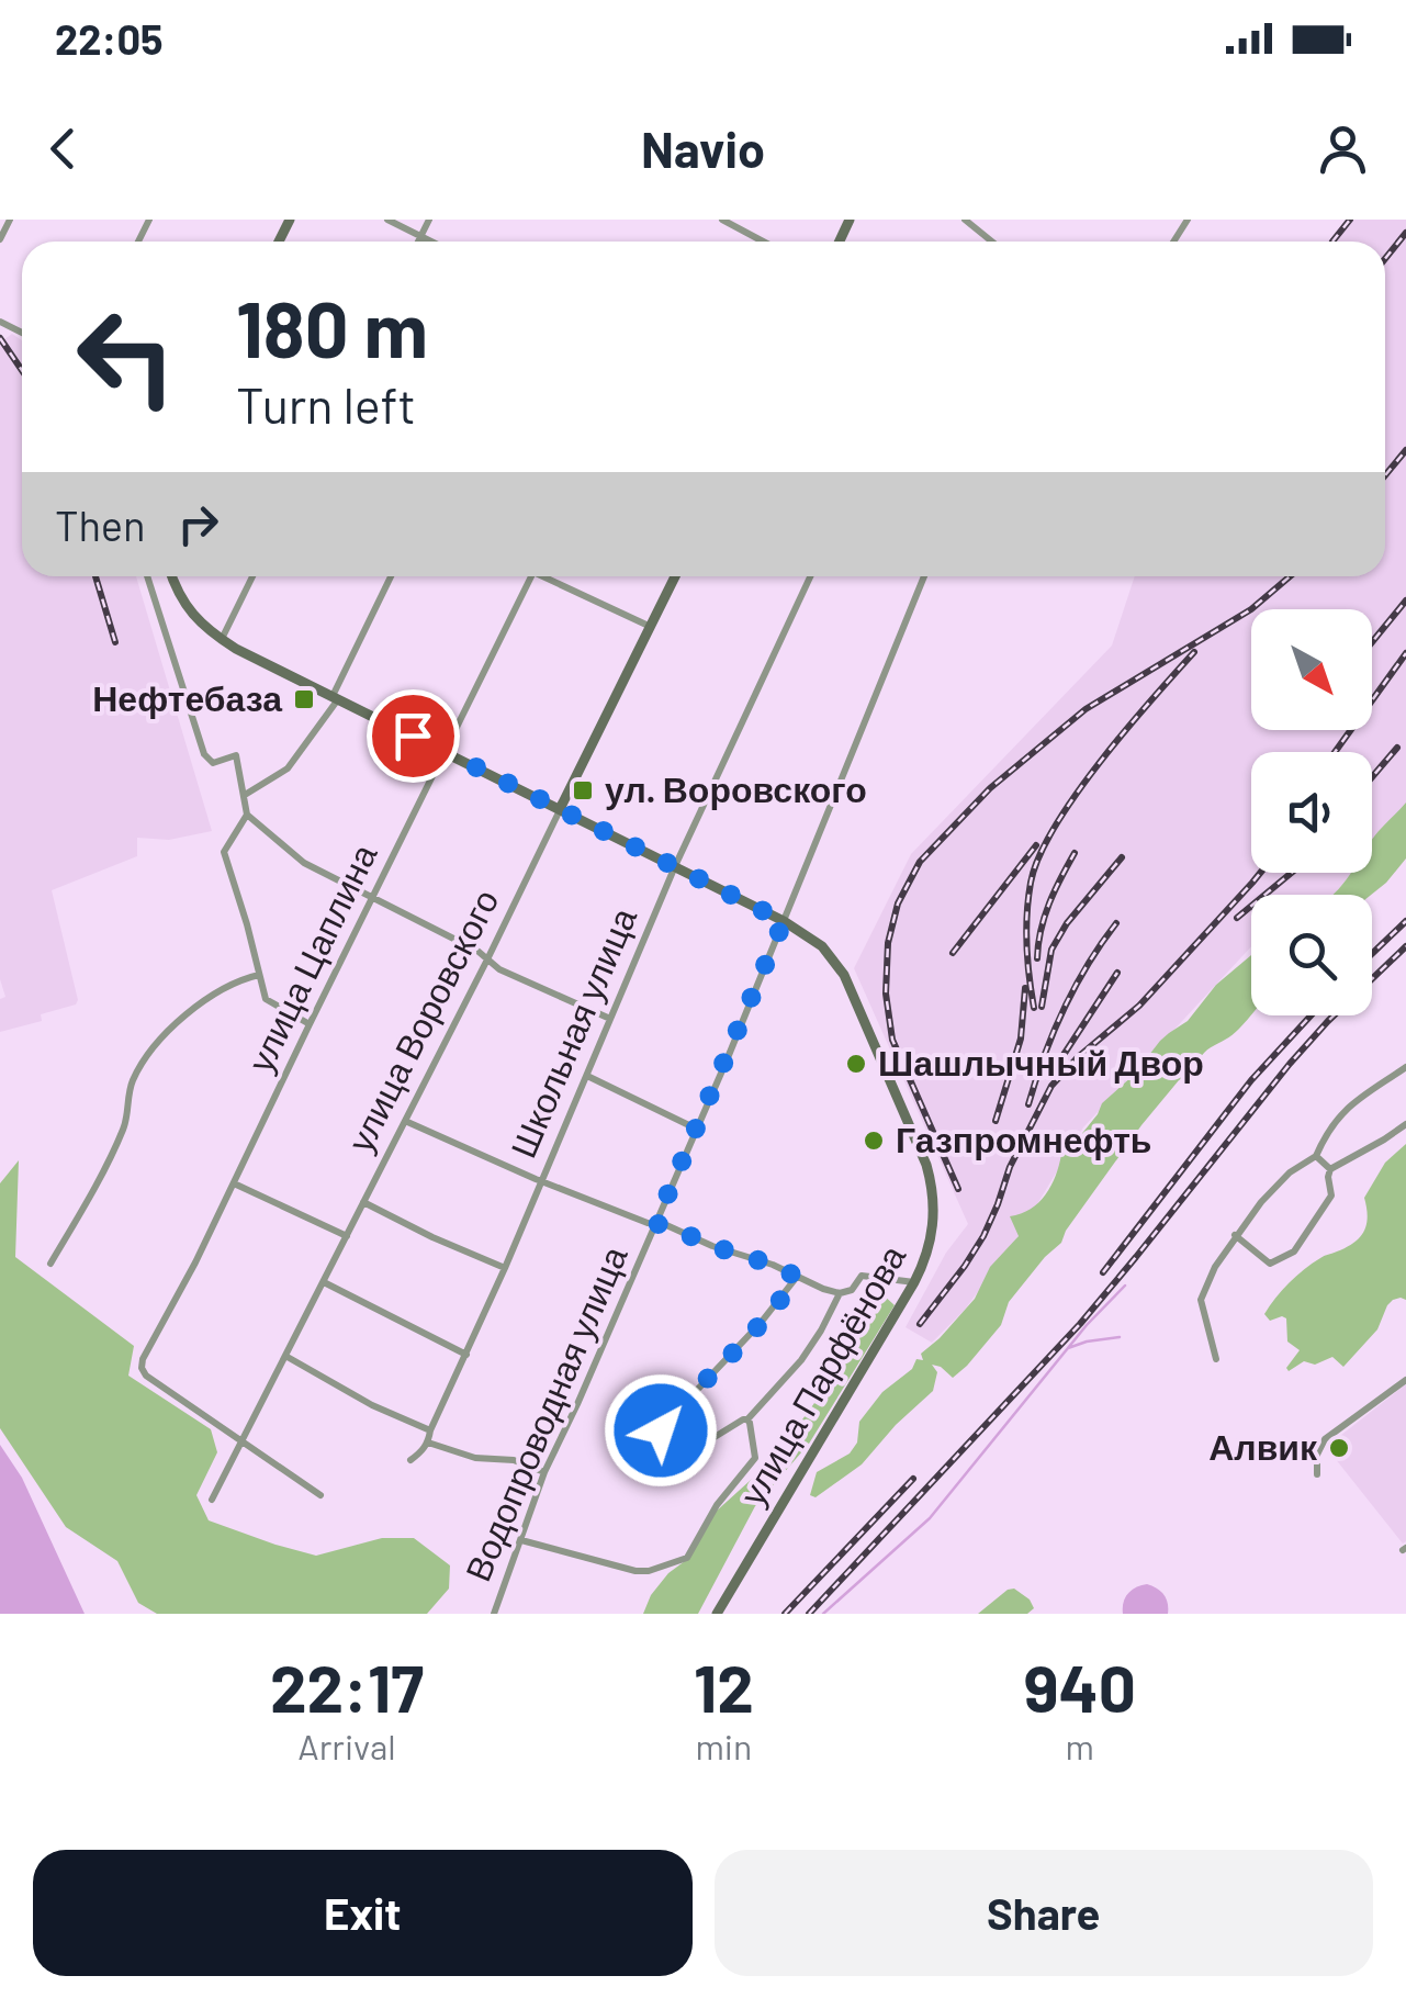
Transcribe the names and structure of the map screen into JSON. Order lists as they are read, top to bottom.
{
  "streets": {
    "main road": ["улица Воровского", "улица Парфёнова"],
    "street": ["улица Цаплина", "Школьная улица", "Водопроводная улица"]
  },
  "crossings": [
    ["улица Цаплина", "улица Воровского"],
    ["улица Цаплина", "улица Парфёнова"],
    ["улица Воровского", "улица Парфёнова"],
    ["Школьная улица", "улица Парфёнова"],
    ["улица Парфёнова", "Водопроводная улица"]
  ],
  "places": {
    "transit": ["Нефтебаза", "ул. Воровского"],
    "other": ["Шашлычный Двор", "Газпромнефть", "Алвик"]
  },
  "north": "bottom right",
  "page": {
    "status": "22:05",
    "header": "Navio",
    "turn": ["180 m", "Turn left"],
    "then": "Then",
    "eta": [
      "22:17",
      "Arrival",
      "12",
      "min",
      "940",
      "m"
    ],
    "buttons": ["Exit", "Share"]
  }
}
